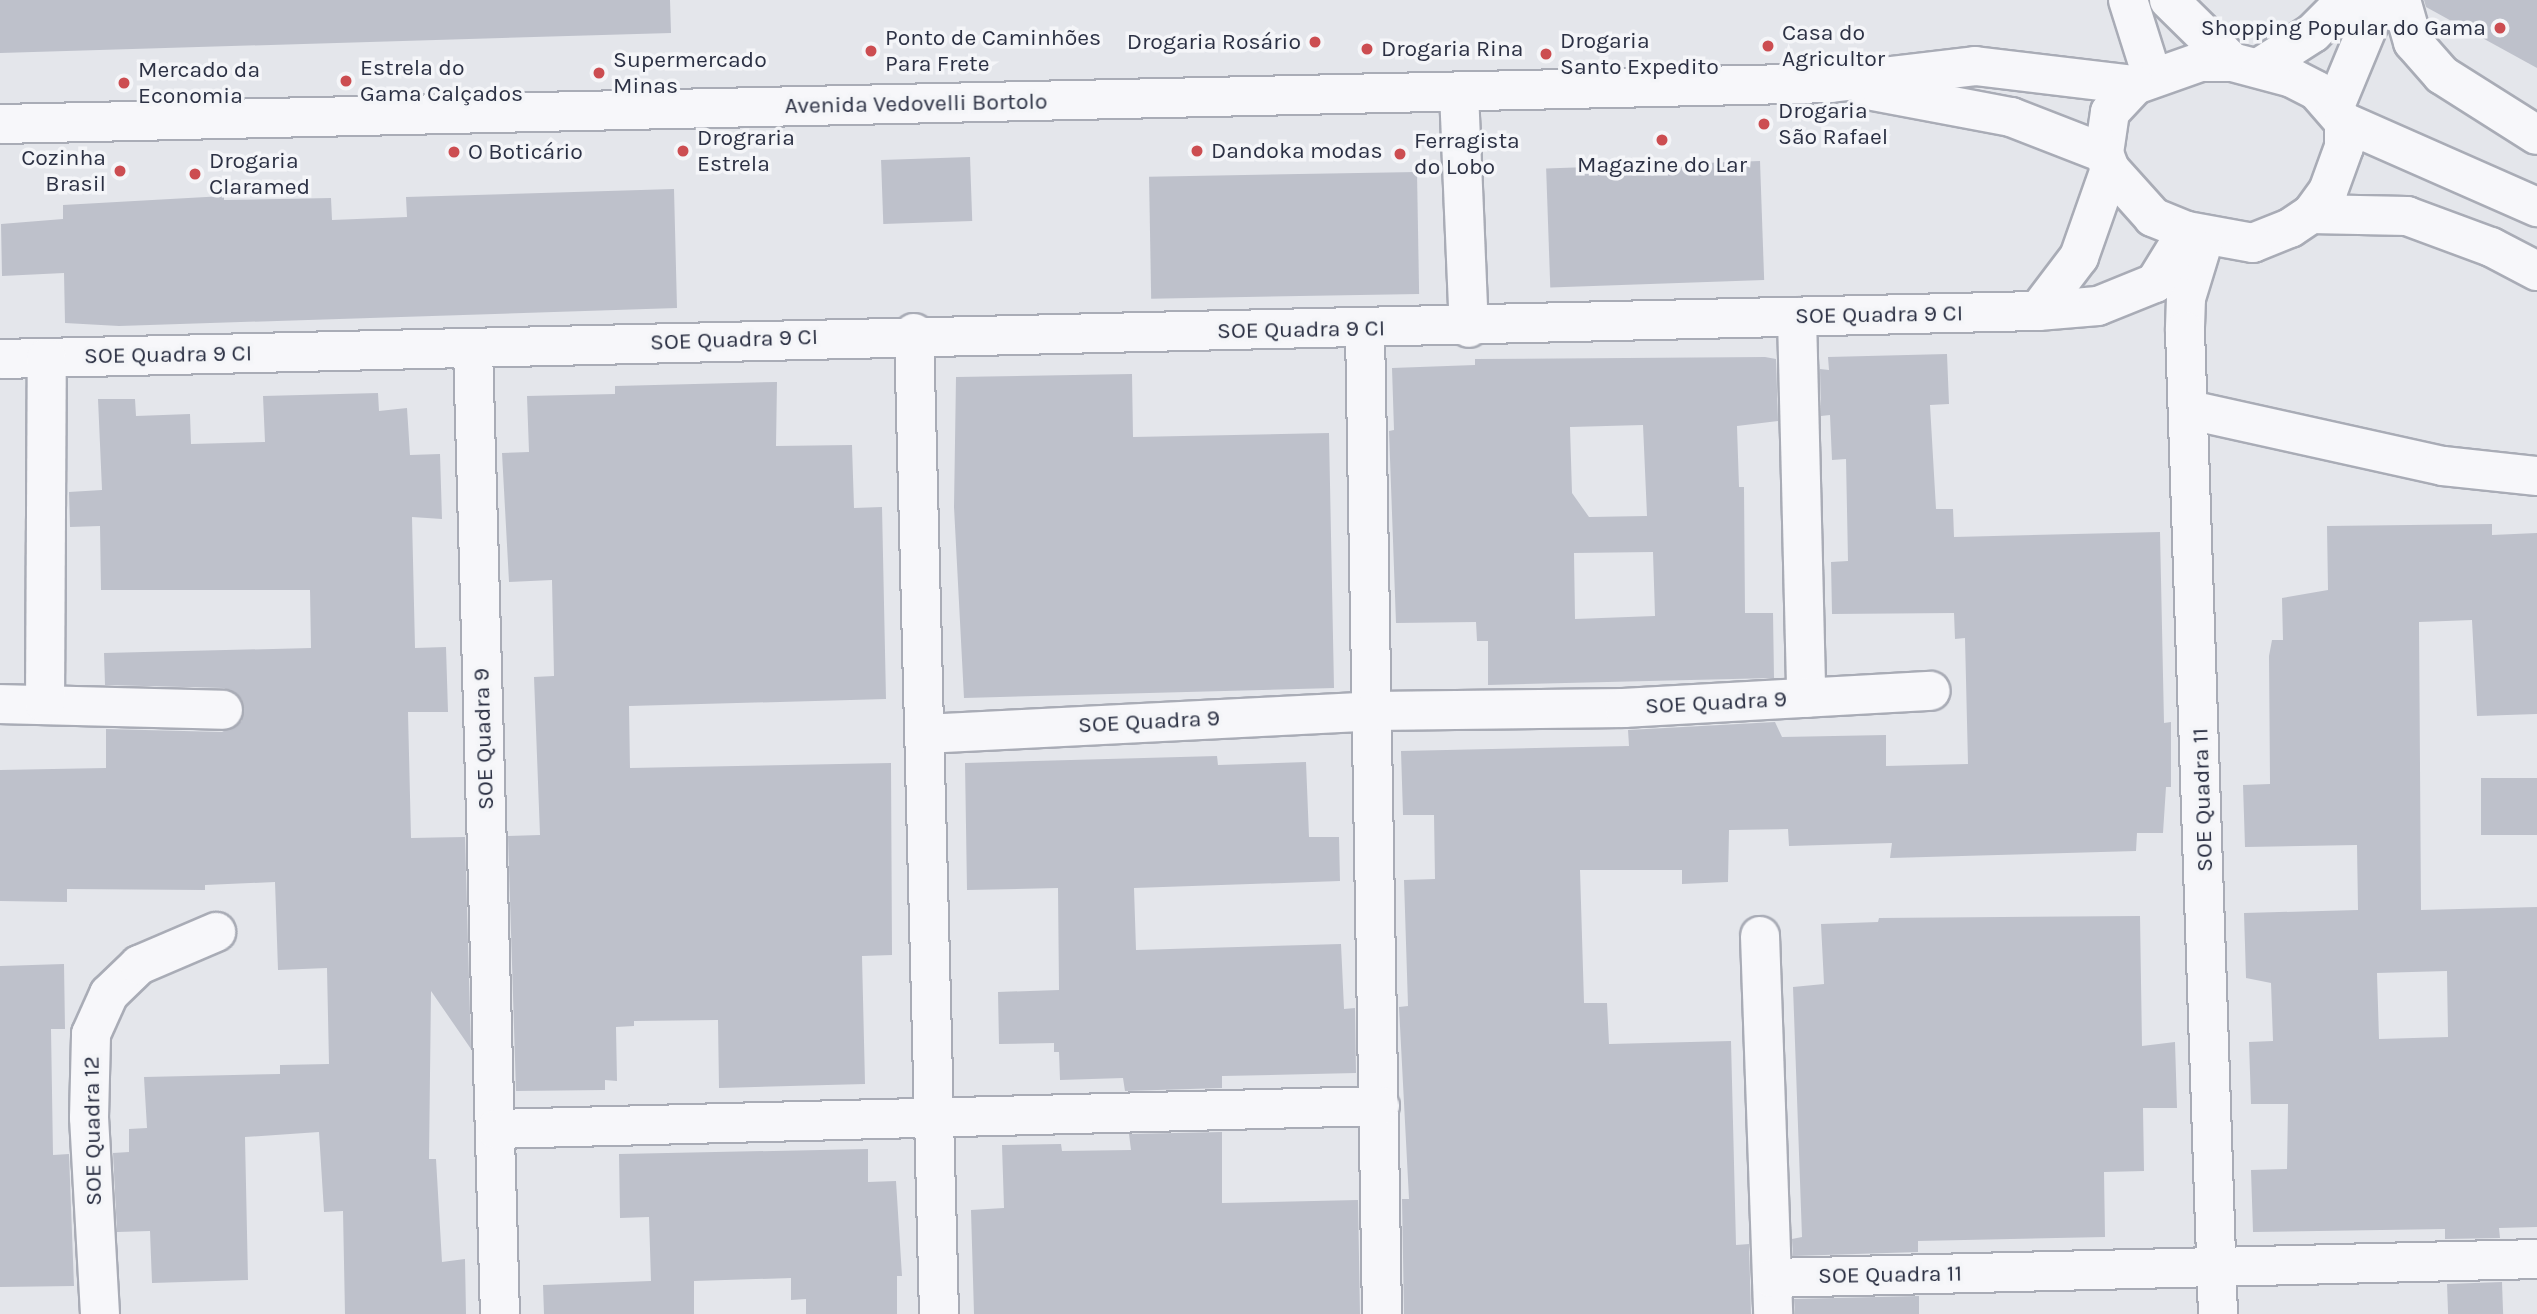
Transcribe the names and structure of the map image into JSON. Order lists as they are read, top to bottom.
{
  "streets": {
    "street": [
      "Avenida Vedovelli Bortolo",
      "SOE Quadra 9 CI",
      "SOE Quadra 9",
      "SOE Quadra 11",
      "SOE Quadra 12"
    ]
  },
  "crossings": [
    ["Avenida Vedovelli Bortolo", "SOE Quadra 9 CI"],
    ["Avenida Vedovelli Bortolo", "SOE Quadra 11"],
    ["SOE Quadra 9 CI", "SOE Quadra 9"],
    ["SOE Quadra 9 CI", "SOE Quadra 11"]
  ],
  "places": [
    "Shopping Popular do Gama",
    "Drogaria Rosário",
    "Casa do Agricultor",
    "Drogaria Rina",
    "Ponto de Caminhões Para Frete",
    "Drogaria Santo Expedito",
    "Supermercado Minas",
    "Estrela do Gama Calçados",
    "Mercado da Economia",
    "Drogaria São Rafael",
    "Magazine do Lar",
    "Drograria Estrela",
    "Dandoka modas",
    "O Boticário",
    "Ferragista do Lobo",
    "Cozinha Brasil",
    "Drogaria Claramed"
  ]
}
